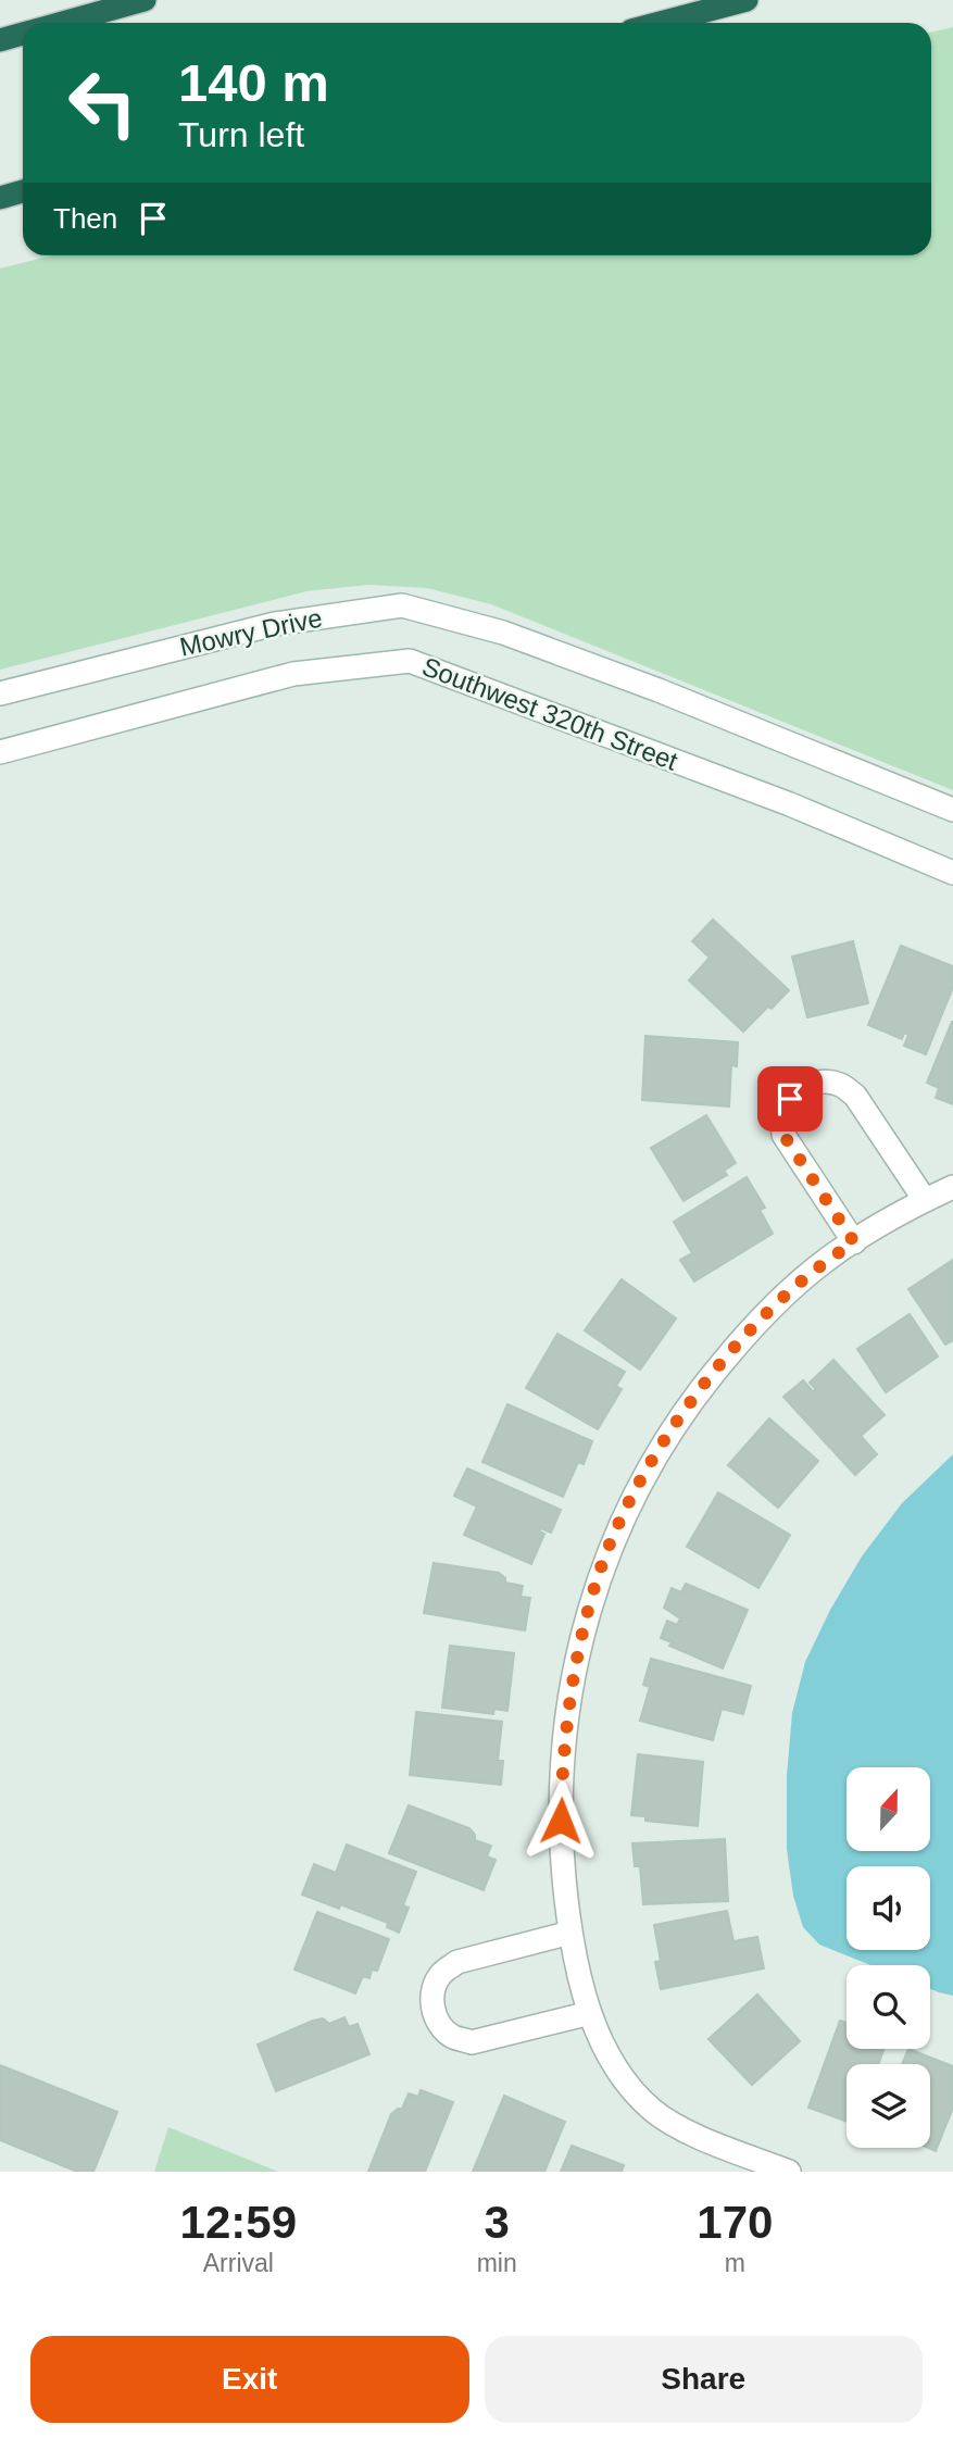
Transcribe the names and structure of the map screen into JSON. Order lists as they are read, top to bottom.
{
  "streets": {
    "street": ["Mowry Drive", "Southwest 320th Street"]
  },
  "north": "top",
  "page": {
    "turn": ["140 m", "Turn left"],
    "then": "Then",
    "eta": [
      "12:59",
      "Arrival",
      "3",
      "min",
      "170",
      "m"
    ],
    "buttons": ["Exit", "Share"]
  }
}
